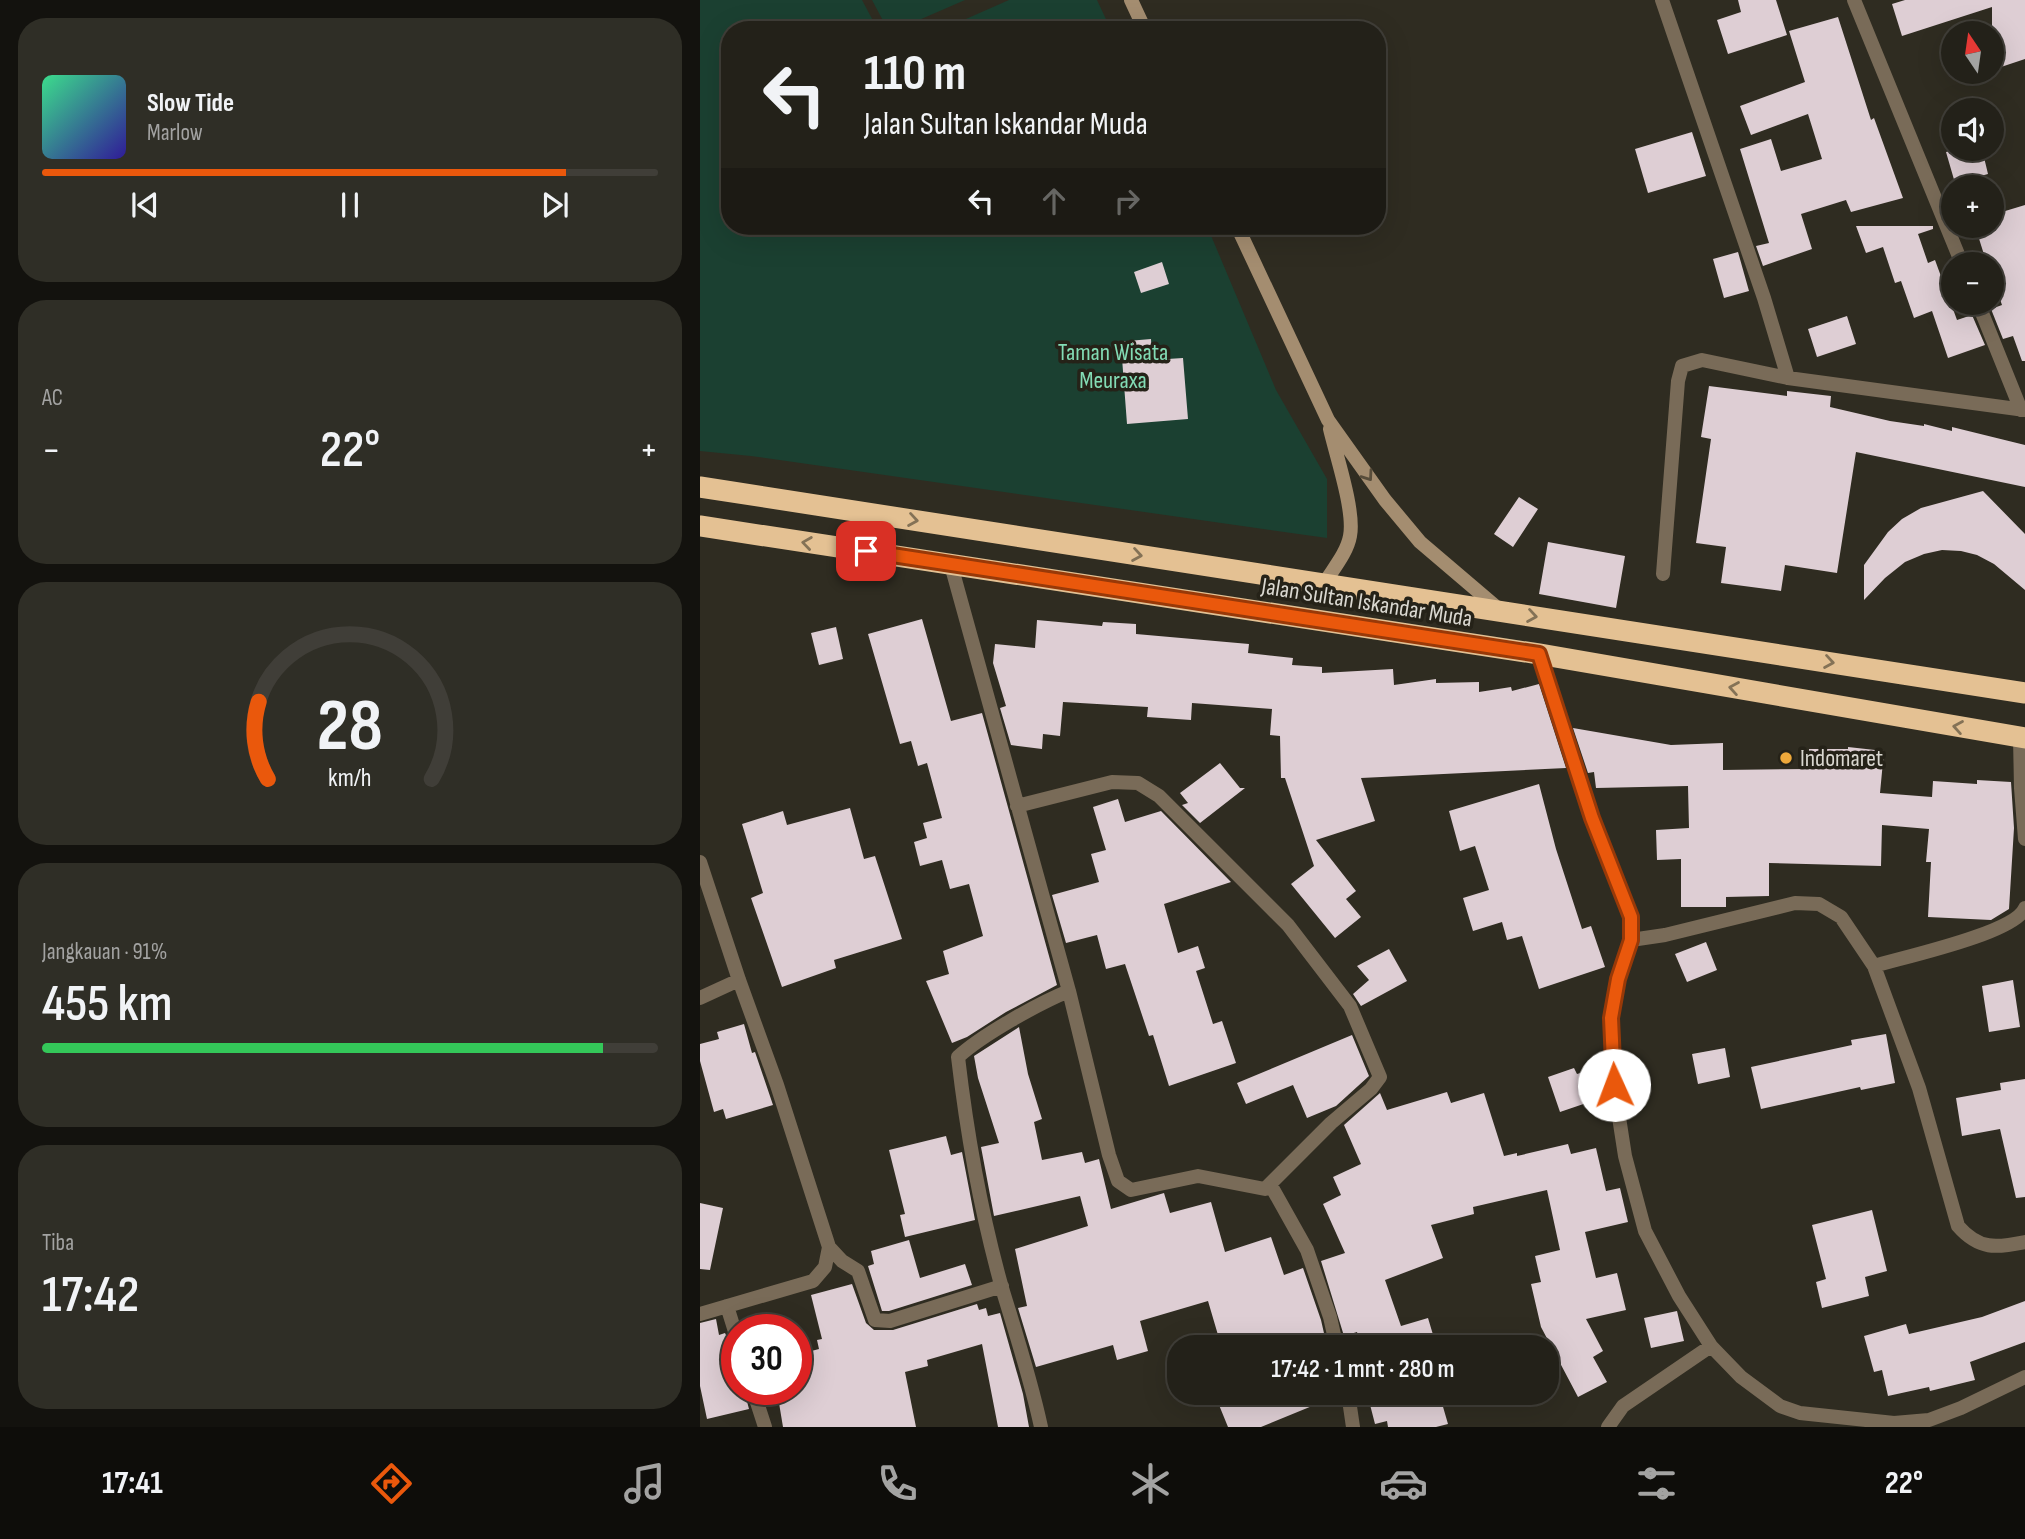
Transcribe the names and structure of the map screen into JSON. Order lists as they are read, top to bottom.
{
  "streets": {
    "highway": ["Jalan Sultan Iskandar Muda"]
  },
  "parks": ["Taman Wisata Meuraxa"],
  "places": ["Indomaret"],
  "north": "top",
  "page": {
    "map_buttons": ["+", "−"],
    "turn": ["110 m", "Jalan Sultan Iskandar Muda"],
    "song": ["Slow Tide", "Marlow"],
    "tile": [
      "AC",
      ["Jangkauan · 91%", "455 km"],
      ["Tiba", "17:42"]
    ],
    "heat": ["−", "22°", "+"],
    "limit": "30",
    "trip": "17:42 · 1 mnt · 280 m",
    "tabs": ["17:41", "22°"],
    "gauge": ["28", "km/h"]
  }
}
